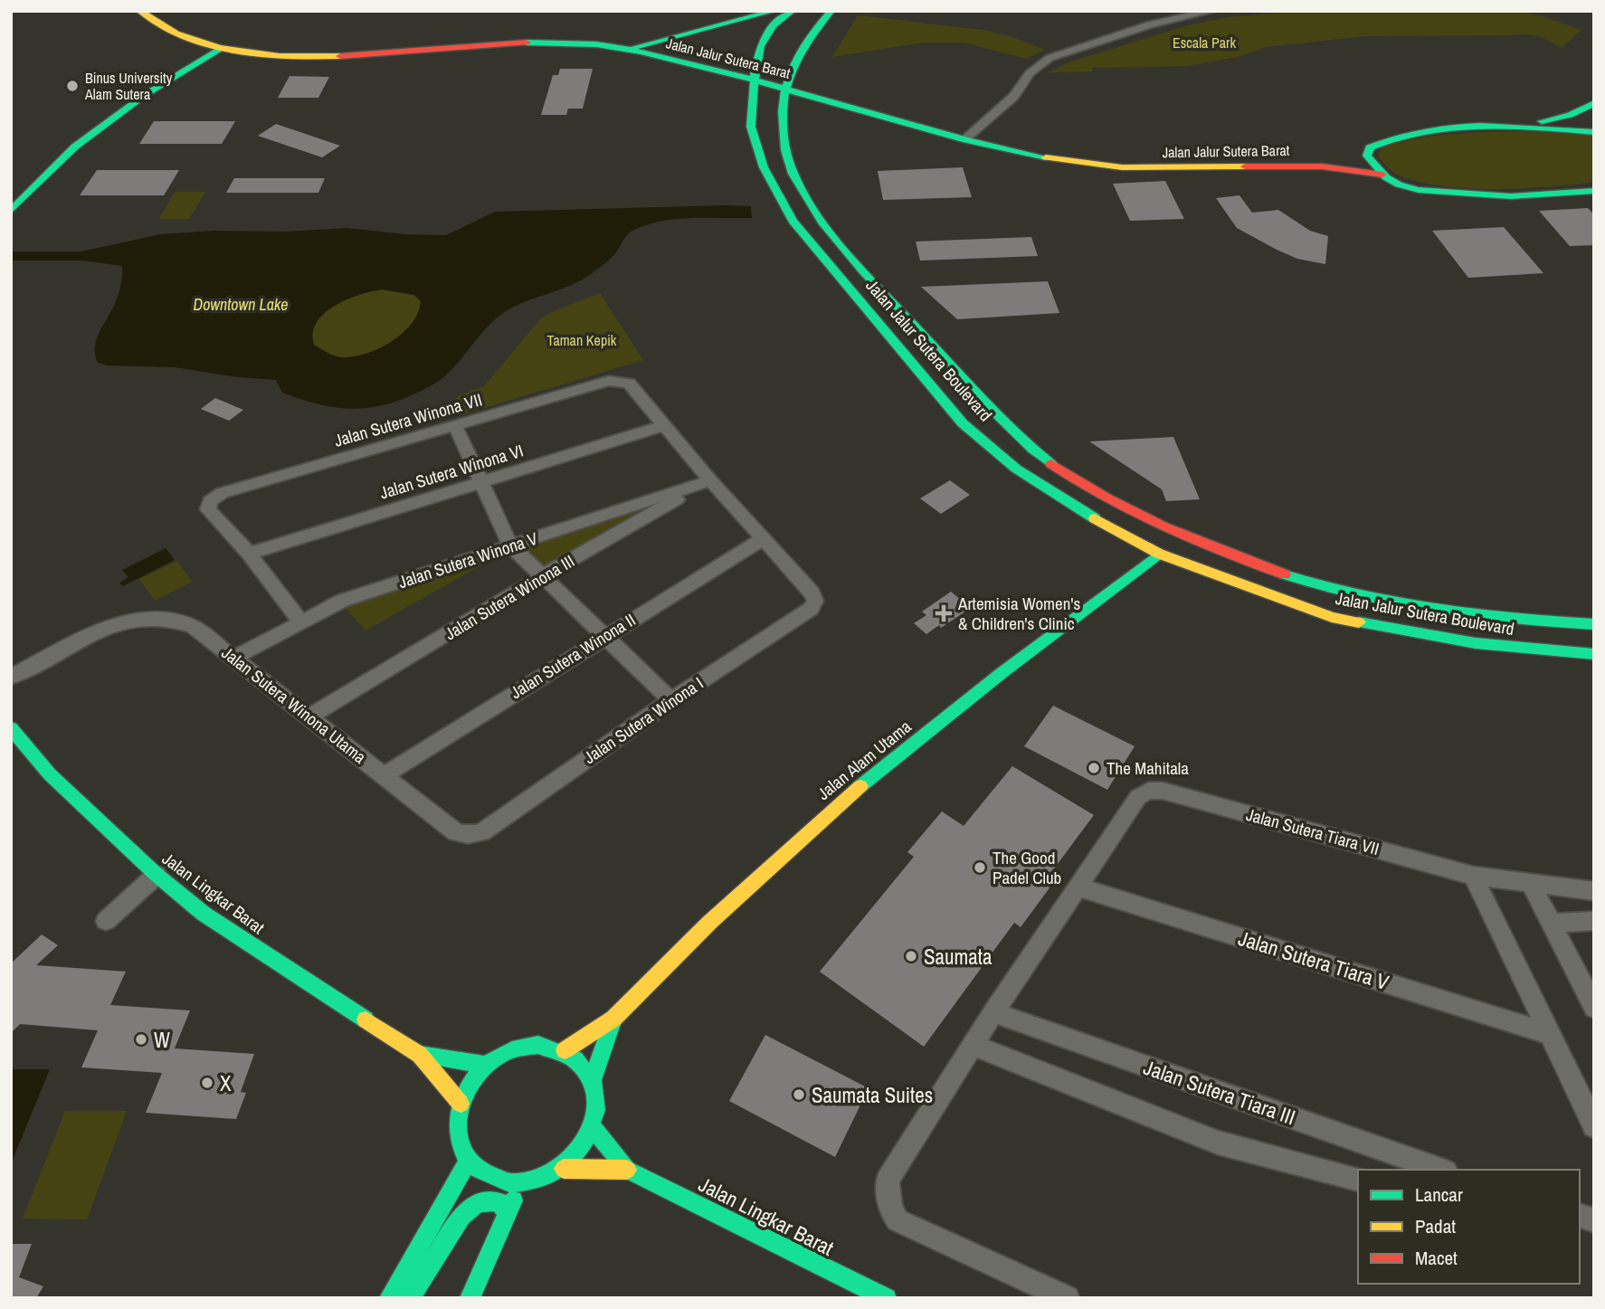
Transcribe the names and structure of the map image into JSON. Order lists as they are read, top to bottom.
{
  "streets": {
    "main road": [
      "Jalan Jalur Sutera Barat",
      "Jalan Jalur Sutera Boulevard",
      "Jalan Alam Utama",
      "Jalan Lingkar Barat"
    ],
    "street": [
      "Jalan Sutera Winona VII",
      "Jalan Sutera Winona VI",
      "Jalan Sutera Winona V",
      "Jalan Sutera Winona III",
      "Jalan Sutera Winona II",
      "Jalan Sutera Winona Utama",
      "Jalan Sutera Winona I",
      "Jalan Sutera Tiara VII",
      "Jalan Sutera Tiara V",
      "Jalan Sutera Tiara III"
    ]
  },
  "crossings": [
    ["Jalan Jalur Sutera Barat", "Jalan Jalur Sutera Boulevard"],
    ["Jalan Jalur Sutera Boulevard", "Jalan Alam Utama"],
    ["Jalan Sutera Winona VII", "Jalan Sutera Winona VI"],
    ["Jalan Sutera Winona V", "Jalan Sutera Winona III"],
    ["Jalan Sutera Winona V", "Jalan Sutera Winona Utama"],
    ["Jalan Sutera Winona III", "Jalan Sutera Winona Utama"],
    ["Jalan Sutera Winona II", "Jalan Sutera Winona Utama"],
    ["Jalan Sutera Winona II", "Jalan Sutera Winona I"],
    ["Jalan Sutera Winona Utama", "Jalan Sutera Winona I"],
    ["Jalan Alam Utama", "Jalan Lingkar Barat"],
    ["Jalan Sutera Tiara VII", "Jalan Sutera Tiara V"]
  ],
  "water": ["Downtown Lake"],
  "parks": ["Escala Park", "Taman Kepik"],
  "places": {
    "other": [
      "Binus University Alam Sutera",
      "The Mahitala",
      "The Good Padel Club",
      "Saumata",
      "W",
      "X",
      "Saumata Suites"
    ],
    "health": ["Artemisia Women's & Children's Clinic"]
  },
  "legend": ["Lancar", "Padat", "Macet"]
}
